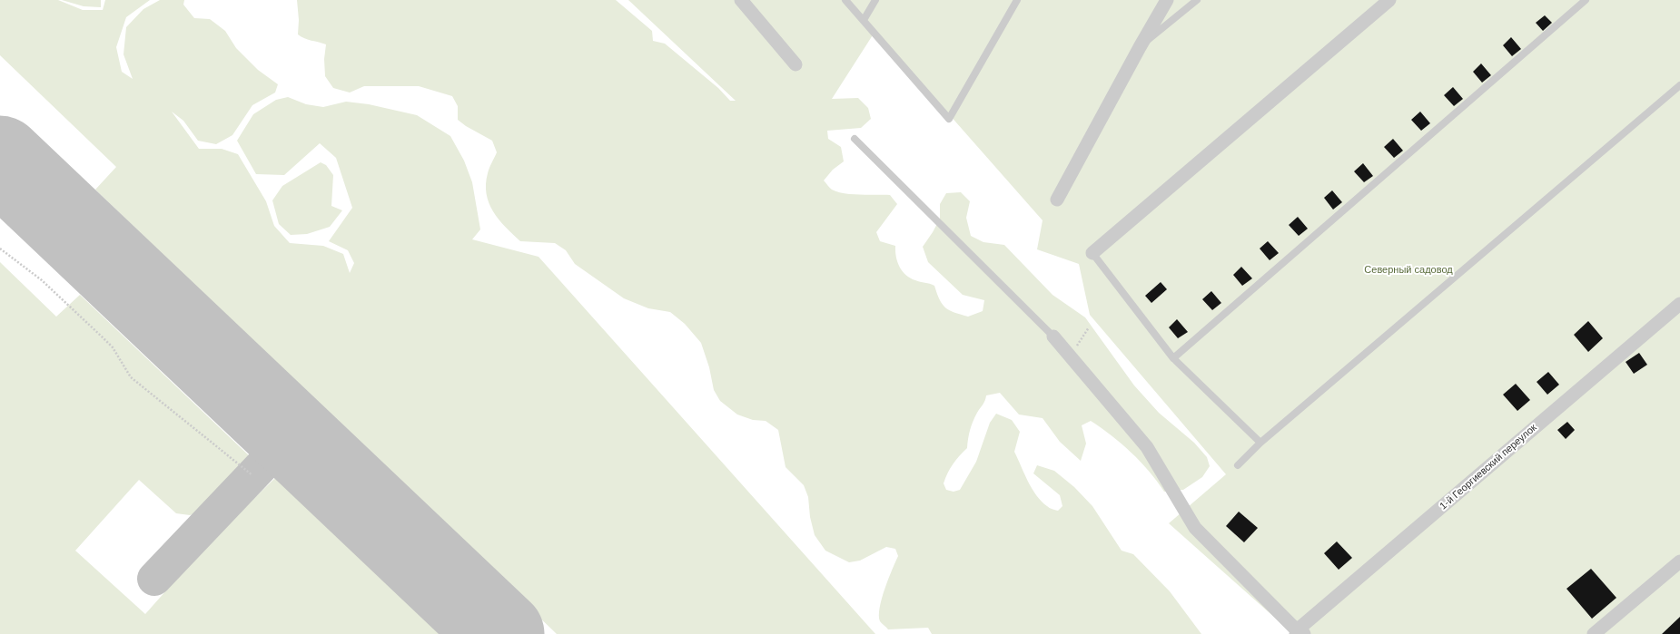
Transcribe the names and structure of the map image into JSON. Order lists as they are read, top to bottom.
{
  "streets": {
    "street": ["1-й Георгиевский переулок"]
  },
  "parks": ["Северный садовод"]
}
